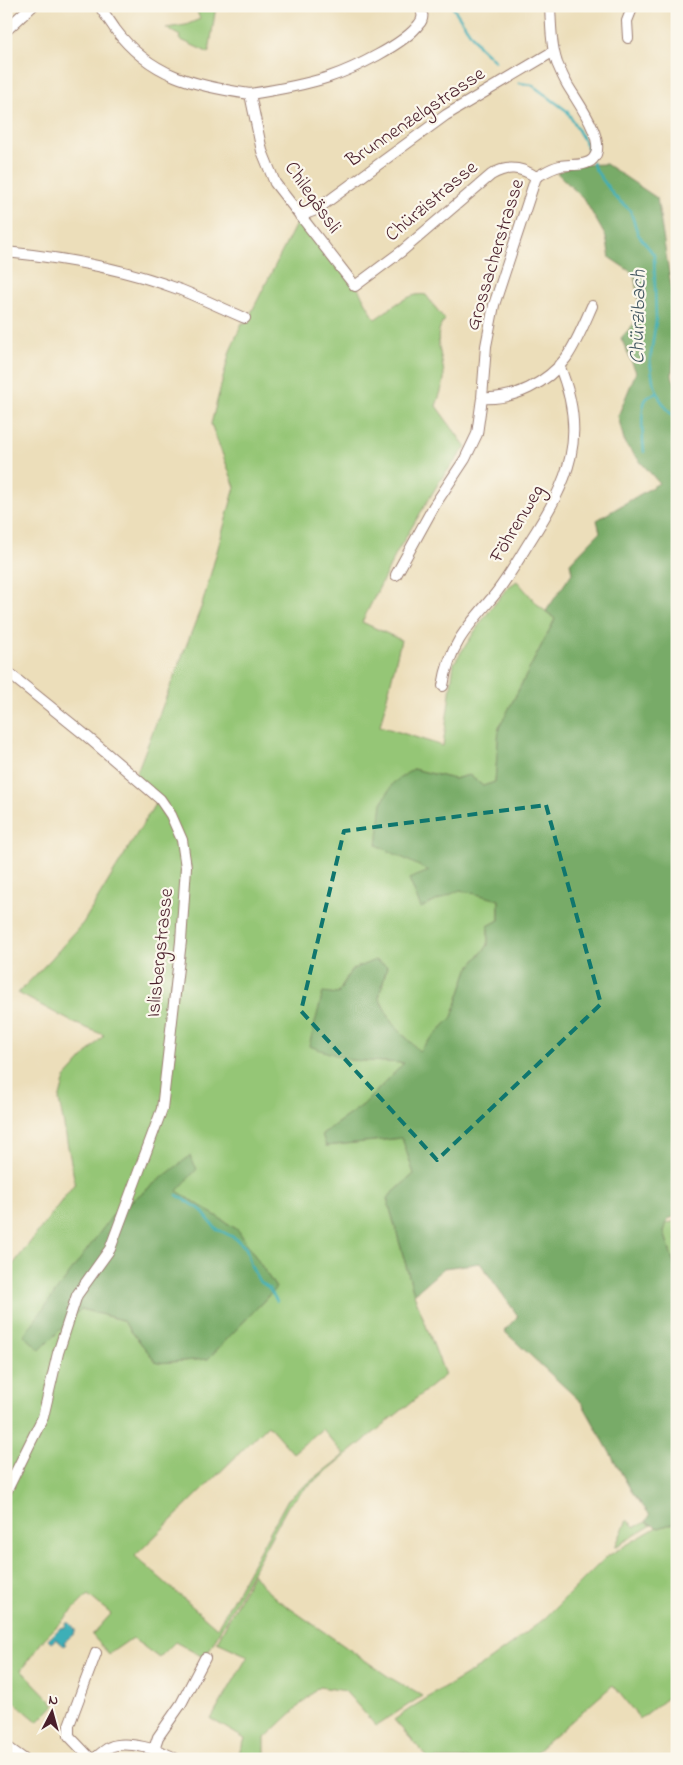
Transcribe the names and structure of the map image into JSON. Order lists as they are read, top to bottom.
{
  "streets": {
    "street": [
      "Brunnenzelgstrasse",
      "Chilegässli",
      "Chürzistrasse",
      "Grossacherstrasse",
      "Föhrenweg",
      "Islisbergstrasse"
    ]
  },
  "crossings": [
    ["Brunnenzelgstrasse", "Chilegässli"],
    ["Brunnenzelgstrasse", "Grossacherstrasse"],
    ["Chilegässli", "Chürzistrasse"],
    ["Chürzistrasse", "Grossacherstrasse"]
  ],
  "water": ["Chürzibach"],
  "north": "top"
}
